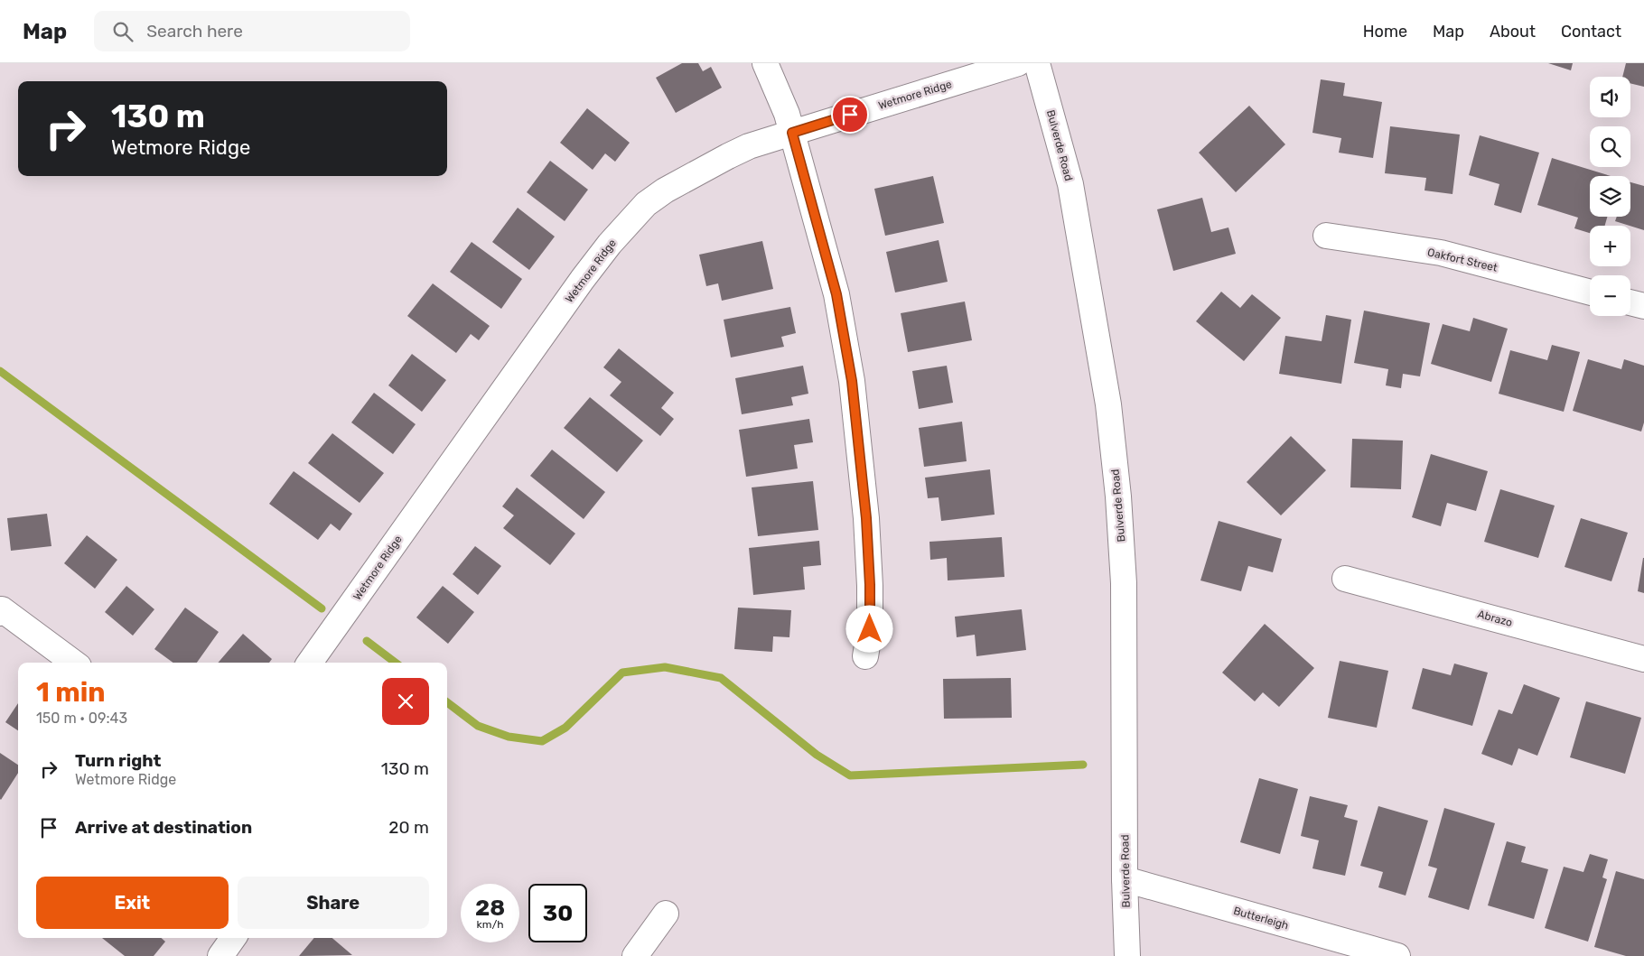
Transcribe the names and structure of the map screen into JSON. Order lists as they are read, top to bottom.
{
  "streets": {
    "street": [
      "Wetmore Ridge",
      "Bulverde Road",
      "Oakfort Street",
      "Abrazo",
      "Butterleigh"
    ]
  },
  "crossings": [
    ["Bulverde Road", "Butterleigh"]
  ],
  "page": {
    "header": "Map",
    "search": "Search here",
    "nav": [
      "Home",
      "Map",
      "About",
      "Contact"
    ],
    "map_buttons": ["+", "−"],
    "turn": ["130 m", "Wetmore Ridge"],
    "heading": ["1 min", "150 m · 09:43"],
    "list": [
      {
        "name": "Turn right",
        "note": "Wetmore Ridge",
        "value": "130 m"
      },
      {
        "name": "Arrive at destination",
        "value": "20 m"
      }
    ],
    "buttons": ["Exit", "Share"],
    "speed": "28 km/h",
    "limit": "30"
  }
}
